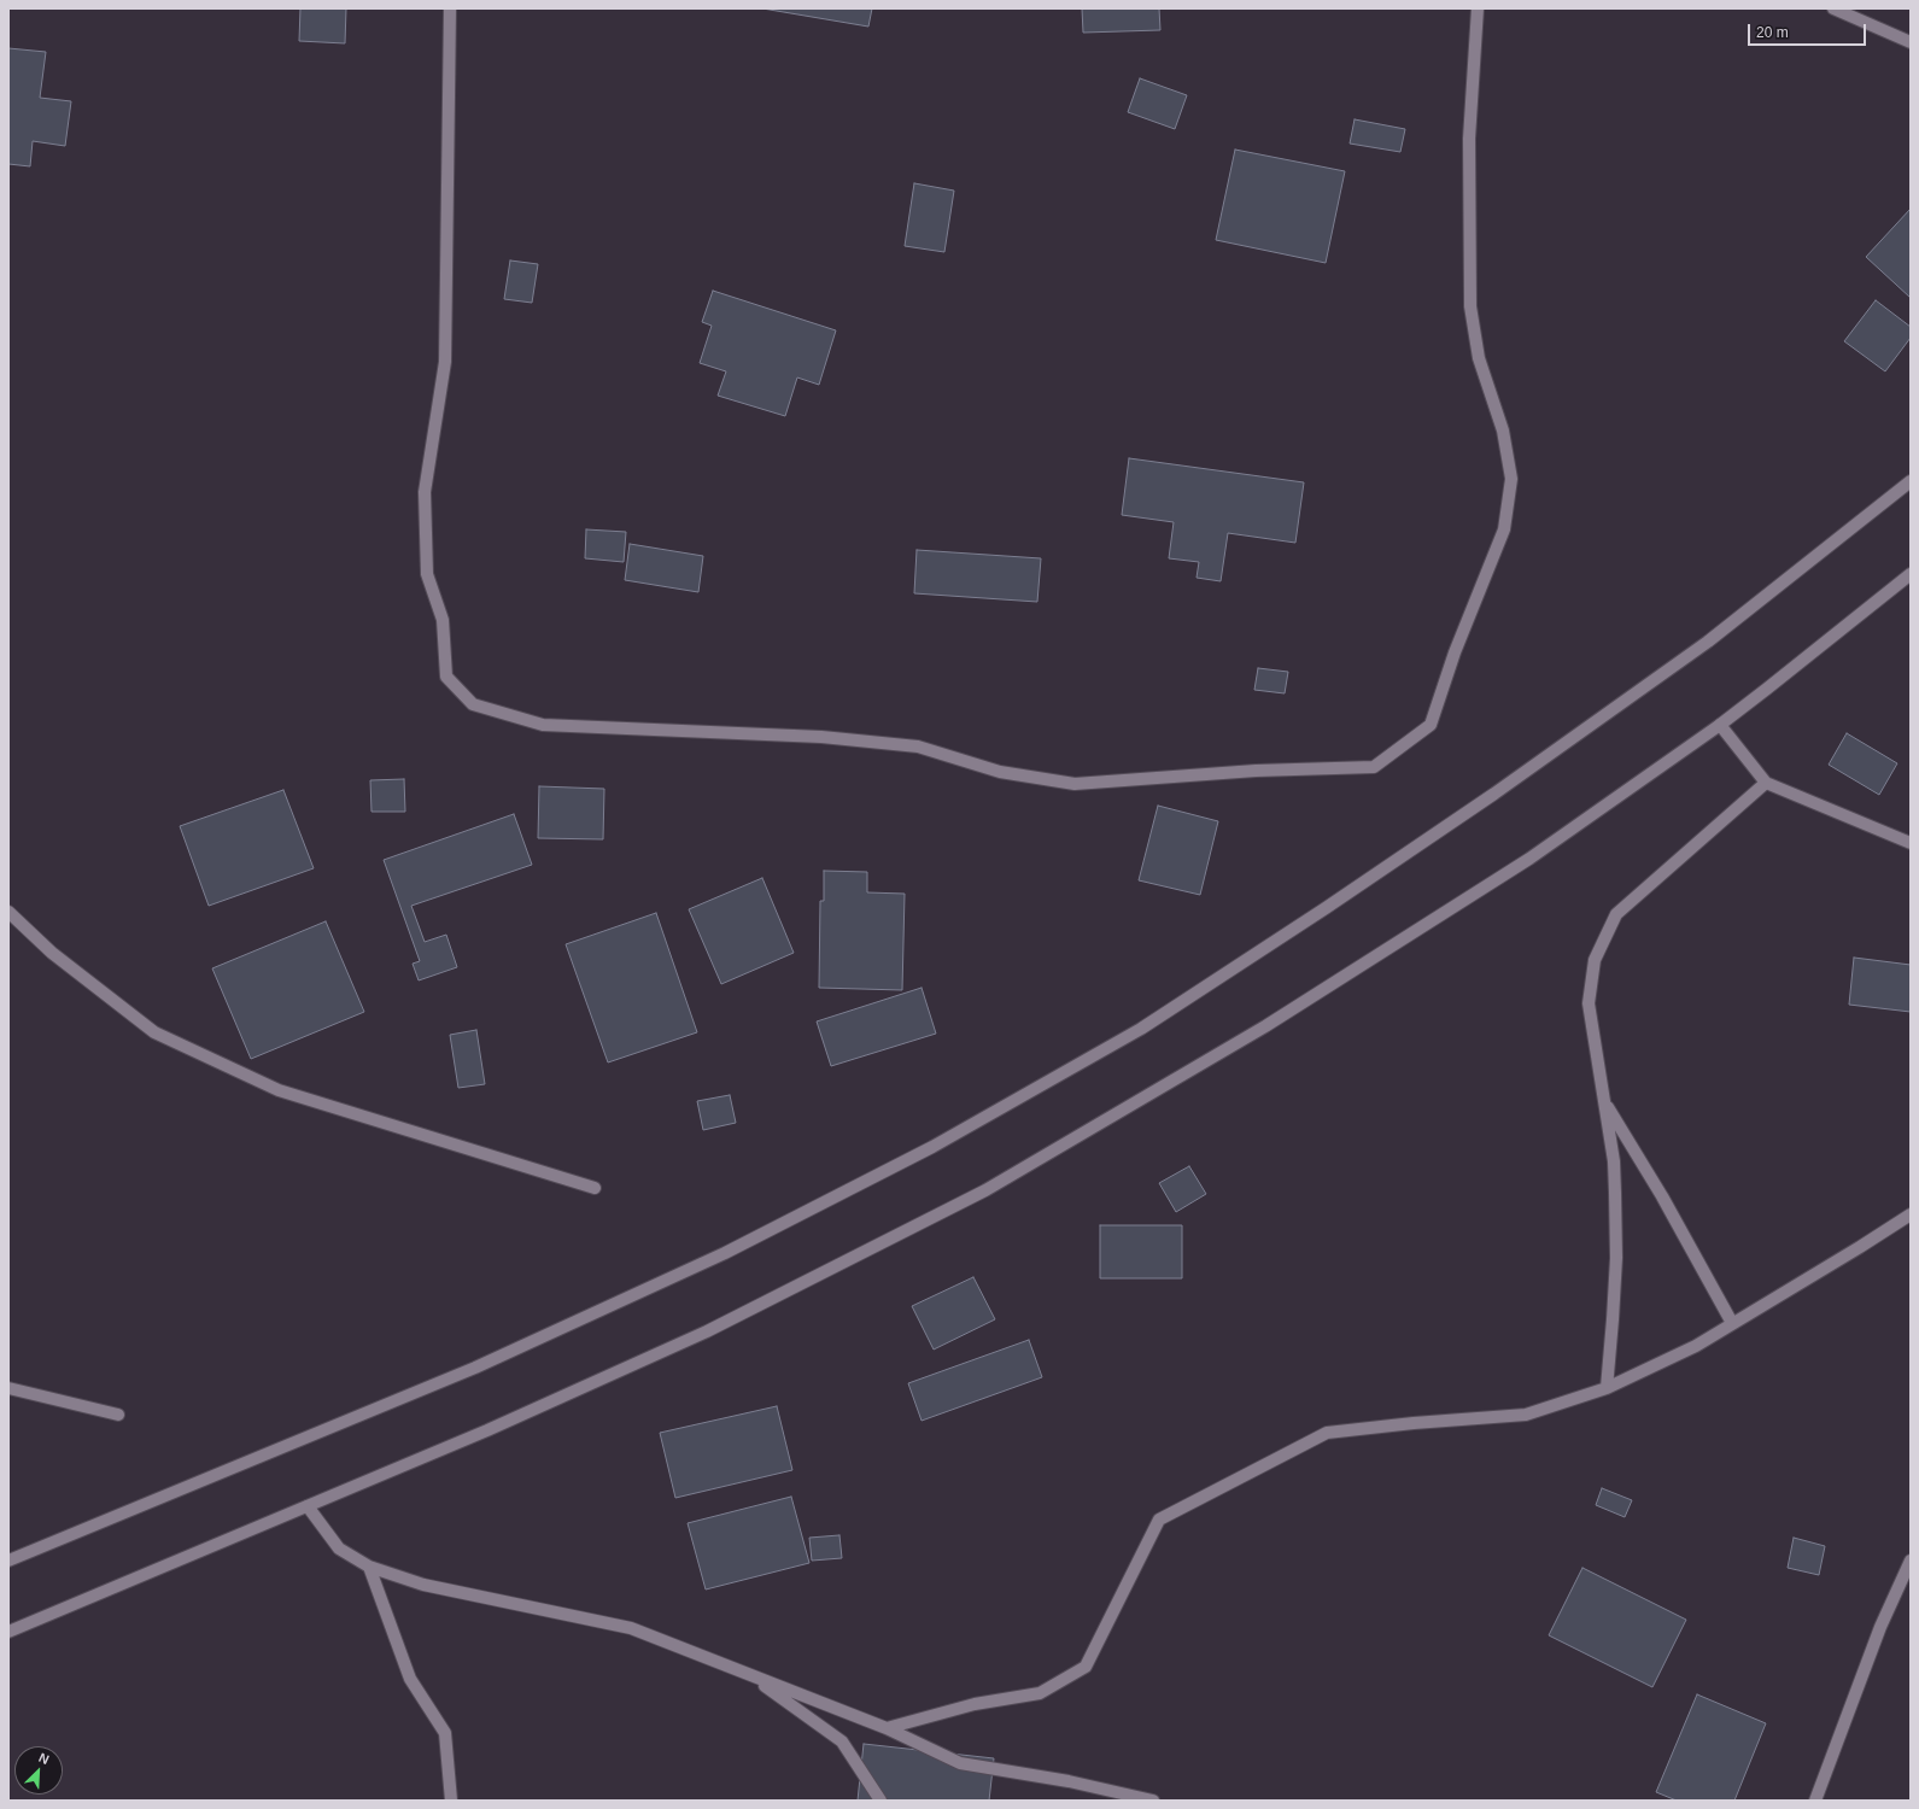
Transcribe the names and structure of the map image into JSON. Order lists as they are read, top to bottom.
{
  "scale_bar": "20 m",
  "north": "top right"
}
